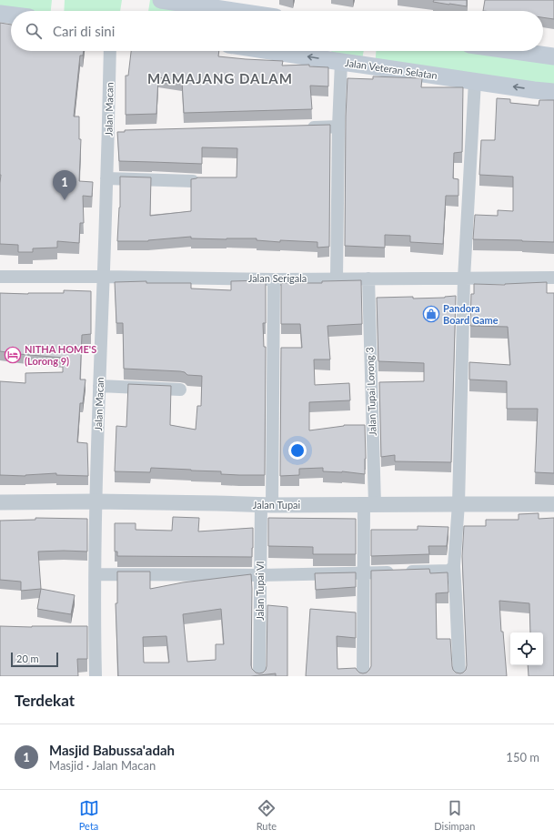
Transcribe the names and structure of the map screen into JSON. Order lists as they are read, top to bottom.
{
  "streets": {
    "main road": ["Jalan Veteran Selatan"],
    "street": [
      "Jalan Macan",
      "Jalan Serigala",
      "Jalan Tupai Lorong 3",
      "Jalan Tupai",
      "Jalan Tupai VI"
    ]
  },
  "crossings": [
    ["Jalan Macan", "Jalan Serigala"],
    ["Jalan Macan", "Jalan Tupai"],
    ["Jalan Serigala", "Jalan Tupai Lorong 3"],
    ["Jalan Serigala", "Jalan Tupai VI"],
    ["Jalan Tupai Lorong 3", "Jalan Tupai"],
    ["Jalan Tupai", "Jalan Tupai VI"]
  ],
  "districts": ["MAMAJANG DALAM"],
  "places": {
    "shop": ["Pandora Board Game"],
    "hotel": ["NITHA HOME'S (Lorong 9)"]
  },
  "scale_bar": "20 m",
  "page": {
    "search": "Cari di sini",
    "pins": "1",
    "scale": "20 m",
    "heading": "Terdekat",
    "list": [
      {
        "mark": "1",
        "name": "Masjid Babussa'adah",
        "note": "Masjid · Jalan Macan",
        "value": "150 m"
      }
    ],
    "nav": ["Peta", "Rute", "Disimpan"]
  }
}
